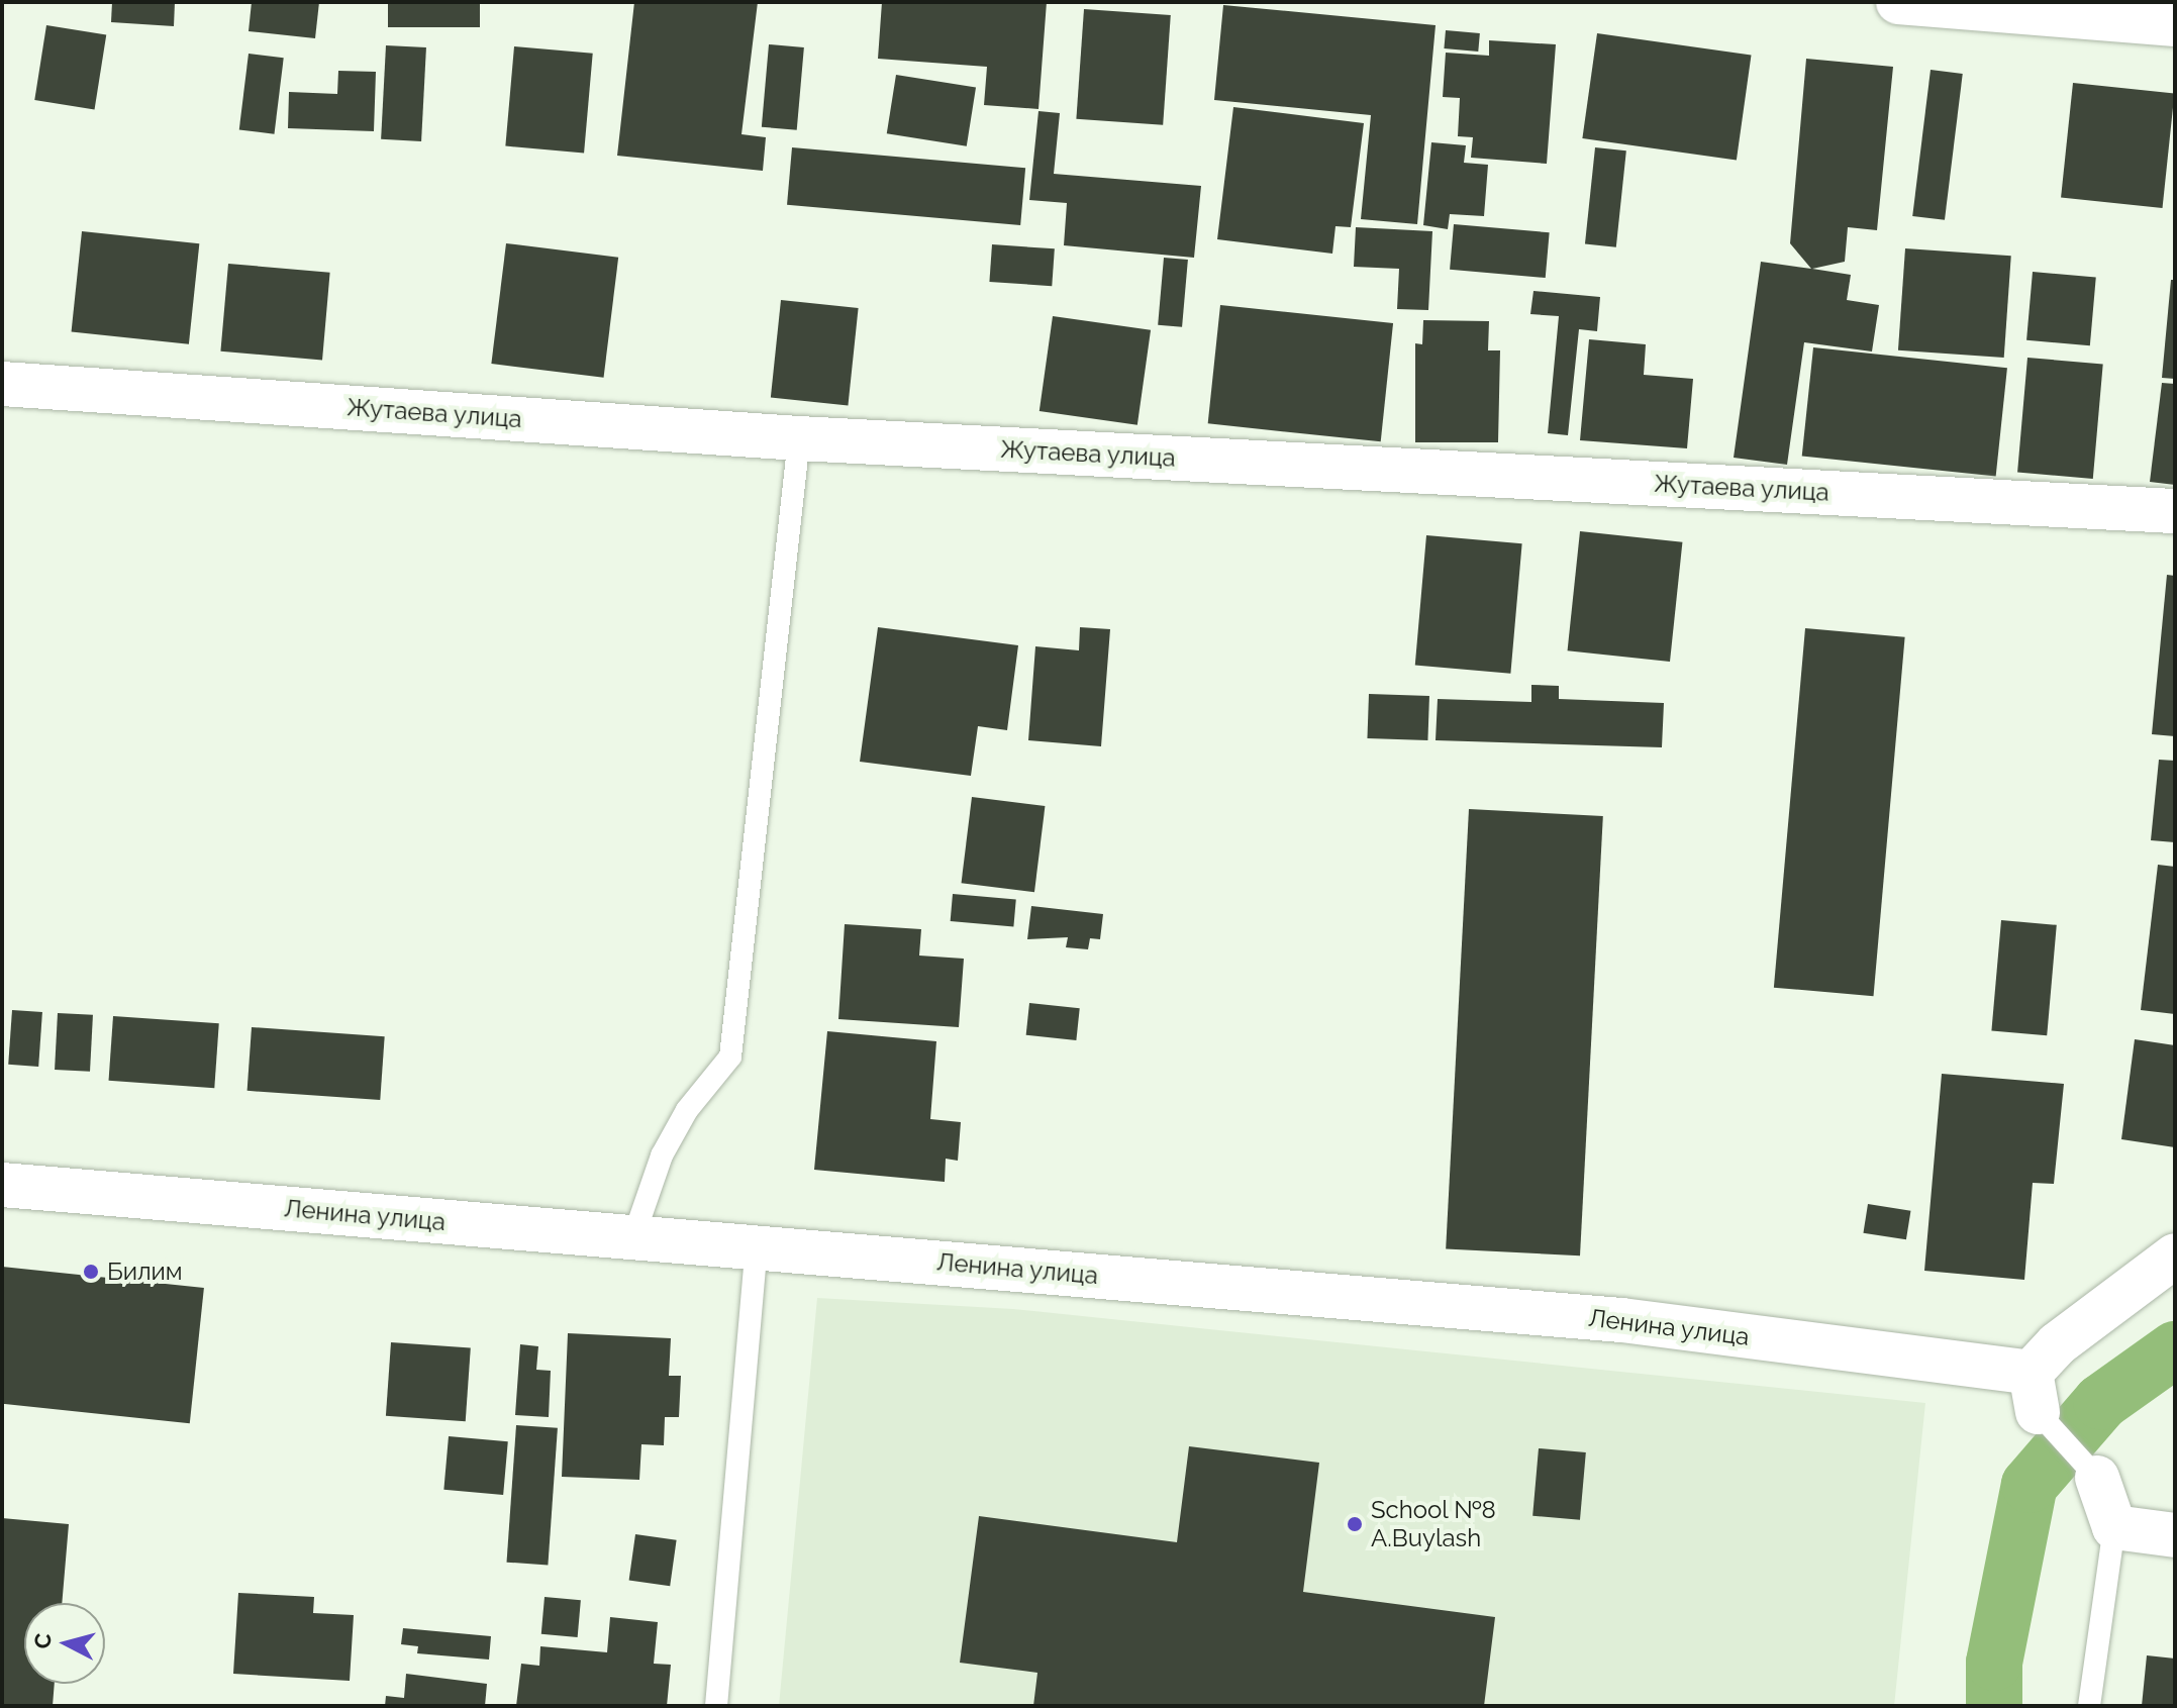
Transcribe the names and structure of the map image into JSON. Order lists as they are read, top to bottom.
{
  "streets": {
    "street": ["Жутаева улица", "Ленина улица"]
  },
  "places": ["Билим", "School №8 A.Buylash"],
  "north": "left"
}
